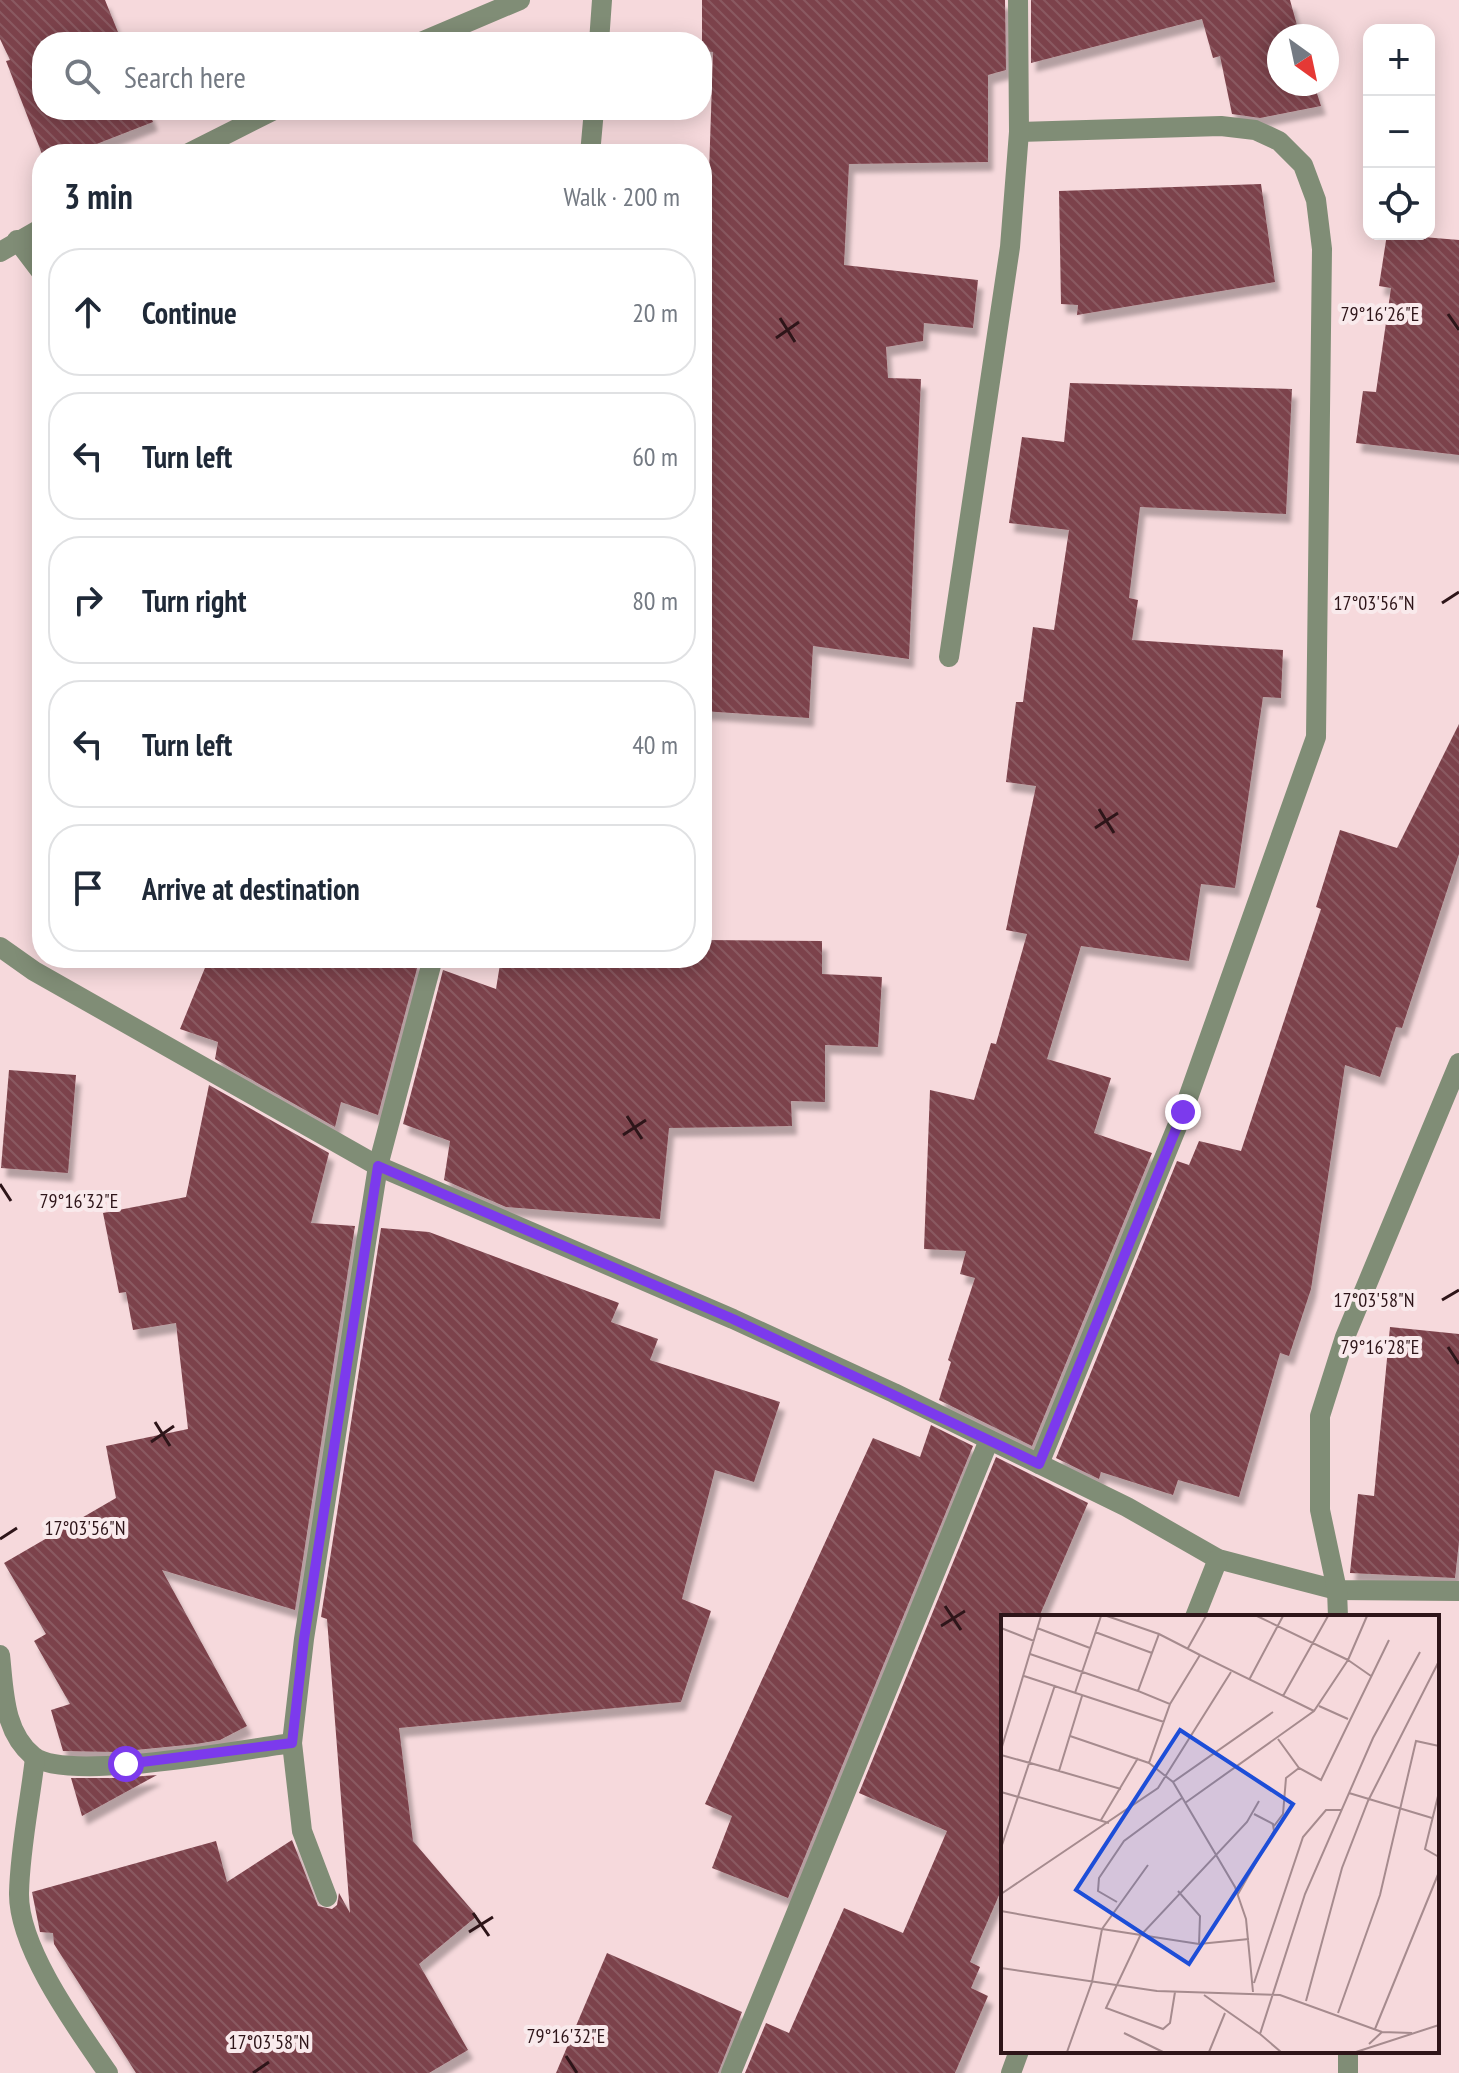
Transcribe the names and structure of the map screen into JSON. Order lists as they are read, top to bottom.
{
  "north": "bottom right",
  "page": {
    "map_buttons": ["+", "−"],
    "search": "Search here",
    "heading": ["3 min", "Walk · 200 m"],
    "list": [
      ["Continue", "20 m"],
      ["Turn left", "60 m"],
      ["Turn right", "80 m"],
      ["Turn left", "40 m"],
      "Arrive at destination"
    ]
  },
  "coordinates": [
    "79°16'26\"E",
    "17°03'56\"N",
    "79°16'32\"E",
    "17°03'58\"N",
    "79°16'28\"E"
  ]
}
